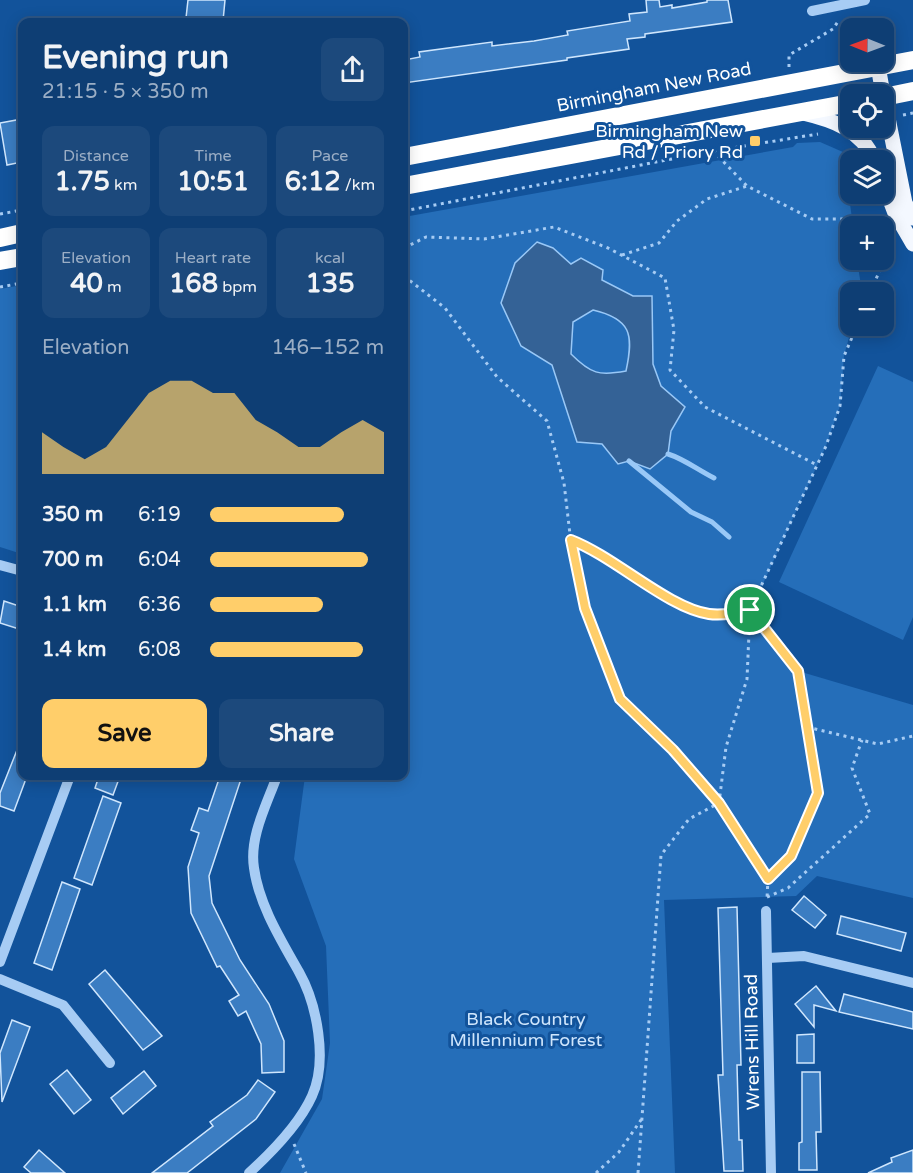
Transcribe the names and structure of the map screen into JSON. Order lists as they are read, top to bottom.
{
  "streets": {
    "highway": ["Birmingham New Road"],
    "street": ["Wrens Hill Road"]
  },
  "parks": ["Black Country Millennium Forest"],
  "places": {
    "transit": ["Birmingham New Rd / Priory Rd"]
  },
  "north": "left",
  "page": {
    "map_buttons": ["+", "−"],
    "heading": ["Evening run", "21:15 · 5 × 350 m"],
    "stats": [
      ["Distance", "1.75 km"],
      ["Time", "10:51"],
      ["Pace", "6:12 /km"],
      ["Elevation", "40 m"],
      ["Heart rate", "168 bpm"],
      ["kcal", "135"]
    ],
    "chart": ["Elevation", "146–152 m"],
    "list": [
      {
        "name": "350 m",
        "note": "6:19"
      },
      {
        "name": "700 m",
        "note": "6:04"
      },
      {
        "name": "1.1 km",
        "note": "6:36"
      },
      {
        "name": "1.4 km",
        "note": "6:08"
      }
    ],
    "buttons": ["Save", "Share"]
  }
}
